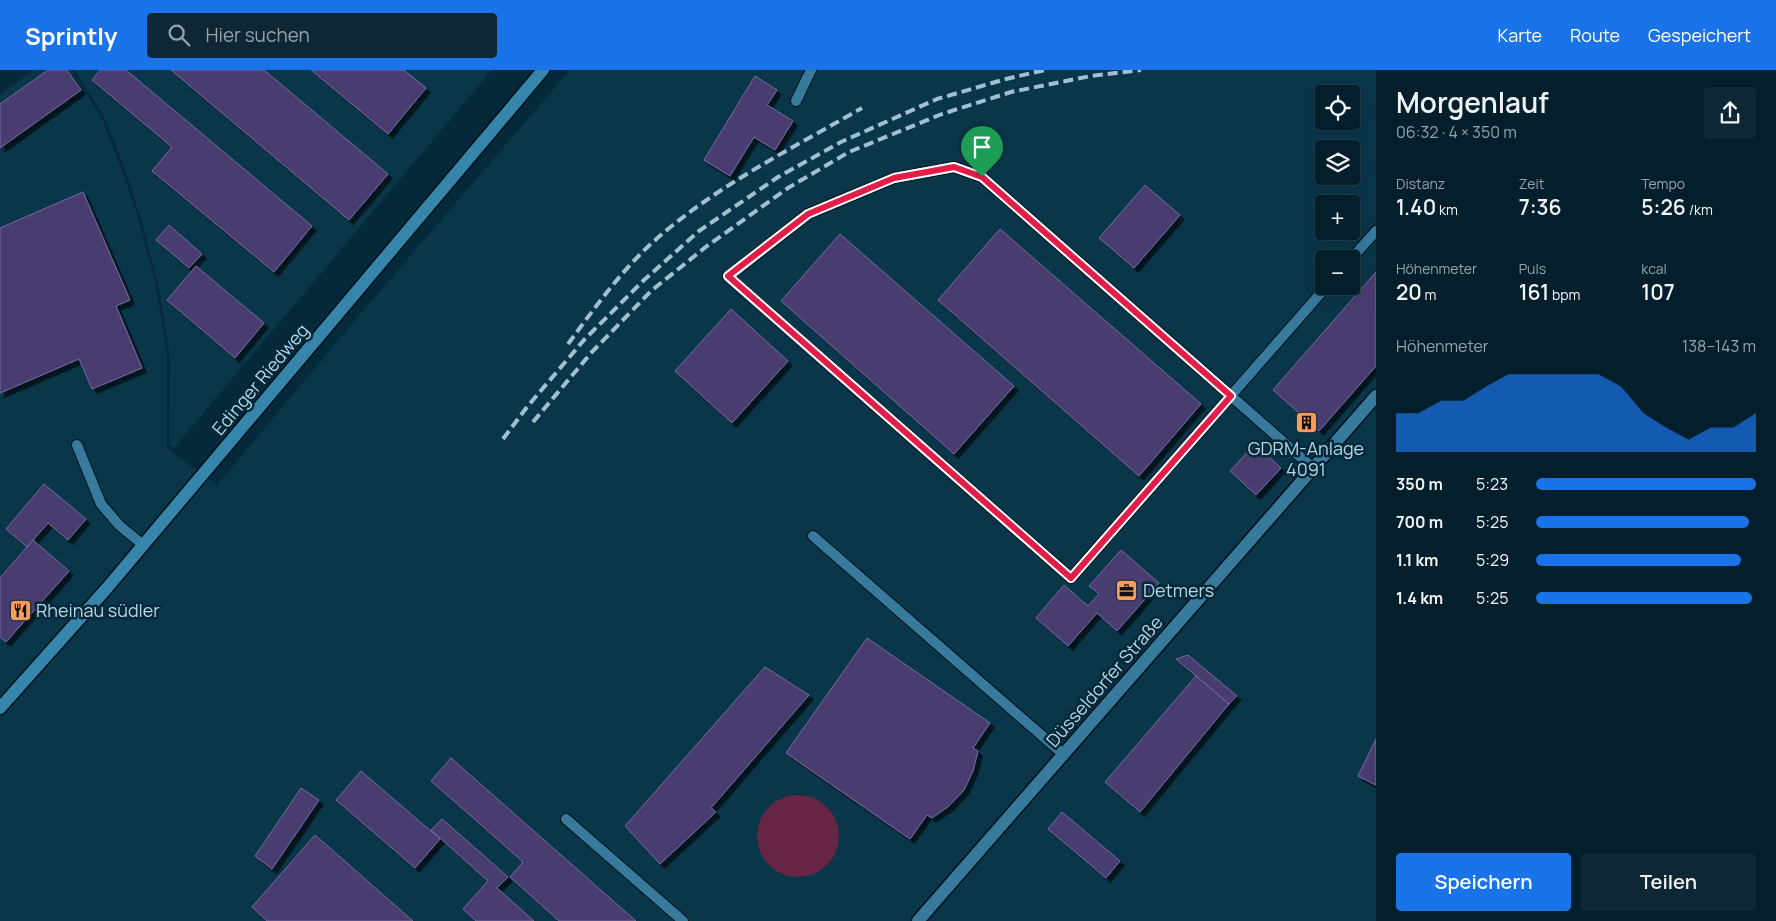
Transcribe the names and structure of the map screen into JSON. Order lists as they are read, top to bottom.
{
  "streets": {
    "main road": ["Edinger Riedweg"],
    "street": ["Düsseldorfer Straße"]
  },
  "places": {
    "building": ["GDRM-Anlage 4091"],
    "office": ["Detmers"],
    "restaurant": ["Rheinau südler"]
  },
  "page": {
    "header": "Sprintly",
    "search": "Hier suchen",
    "nav": ["Karte", "Route", "Gespeichert"],
    "heading": ["Morgenlauf", "06:32 · 4 × 350 m"],
    "map_buttons": ["+", "−"],
    "stats": [
      ["Distanz", "1.40 km"],
      ["Zeit", "7:36"],
      ["Tempo", "5:26 /km"],
      ["Höhenmeter", "20 m"],
      ["Puls", "161 bpm"],
      ["kcal", "107"]
    ],
    "chart": ["Höhenmeter", "138–143 m"],
    "list": [
      {
        "name": "350 m",
        "note": "5:23"
      },
      {
        "name": "700 m",
        "note": "5:25"
      },
      {
        "name": "1.1 km",
        "note": "5:29"
      },
      {
        "name": "1.4 km",
        "note": "5:25"
      }
    ],
    "buttons": ["Speichern", "Teilen"]
  }
}
